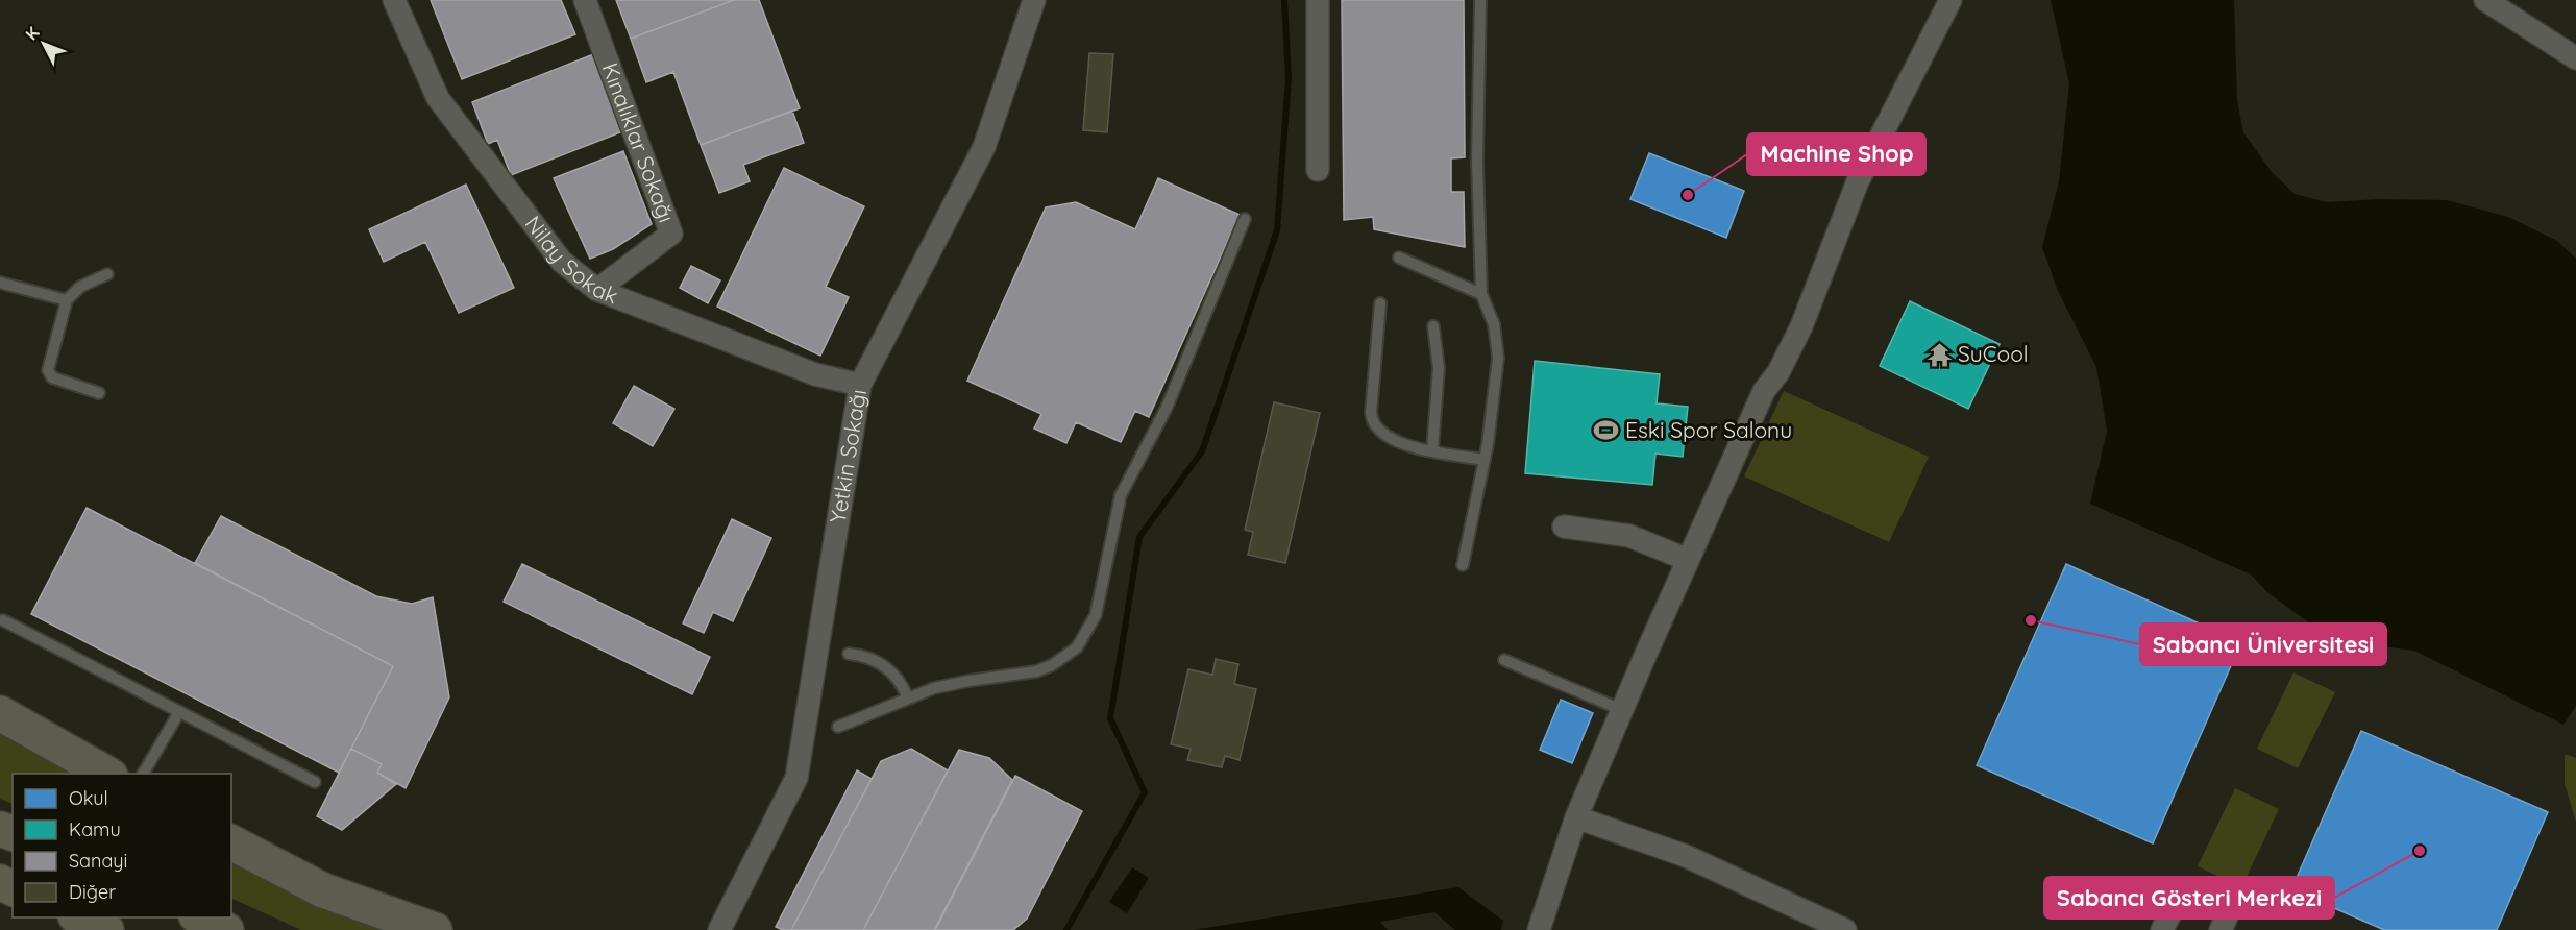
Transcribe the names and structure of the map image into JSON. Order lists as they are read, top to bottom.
{
  "streets": {
    "street": ["Kınalıklar Sokağı", "Nilay Sokak", "Yetkin Sokağı"]
  },
  "crossings": [
    ["Kınalıklar Sokağı", "Nilay Sokak"],
    ["Nilay Sokak", "Yetkin Sokağı"]
  ],
  "places": {
    "other": ["Machine Shop", "Sabancı Üniversitesi", "Sabancı Gösteri Merkezi"],
    "temple": ["SuCool"],
    "sports": ["Eski Spor Salonu"]
  },
  "legend": [
    "Okul",
    "Kamu",
    "Sanayi",
    "Diğer"
  ],
  "north": "top left"
}
